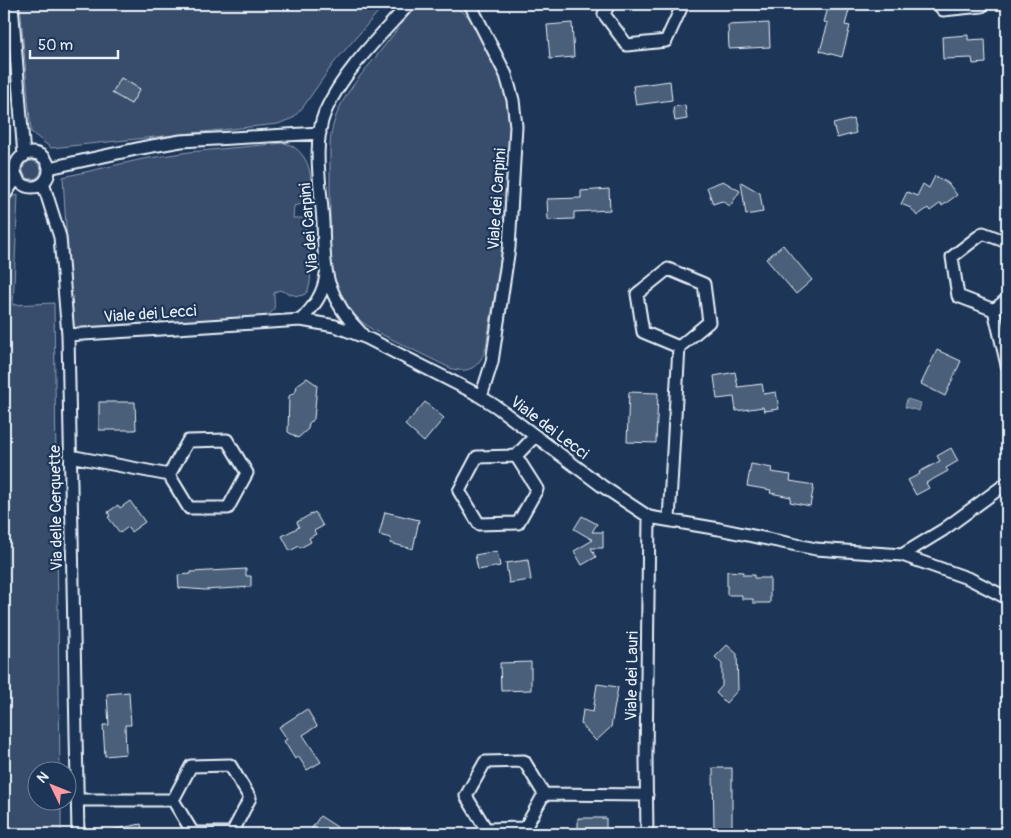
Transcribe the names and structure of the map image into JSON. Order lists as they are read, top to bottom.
{
  "streets": {
    "street": [
      "Viale dei Carpini",
      "Via dei Carpini",
      "Viale dei Lecci",
      "Via delle Cerquette",
      "Viale dei Lauri"
    ]
  },
  "crossings": [
    ["Viale dei Carpini", "Viale dei Lecci"],
    ["Via dei Carpini", "Viale dei Lecci"],
    ["Viale dei Lecci", "Via delle Cerquette"],
    ["Viale dei Lecci", "Viale dei Lauri"]
  ],
  "scale_bar": "50 m",
  "north": "top left"
}
